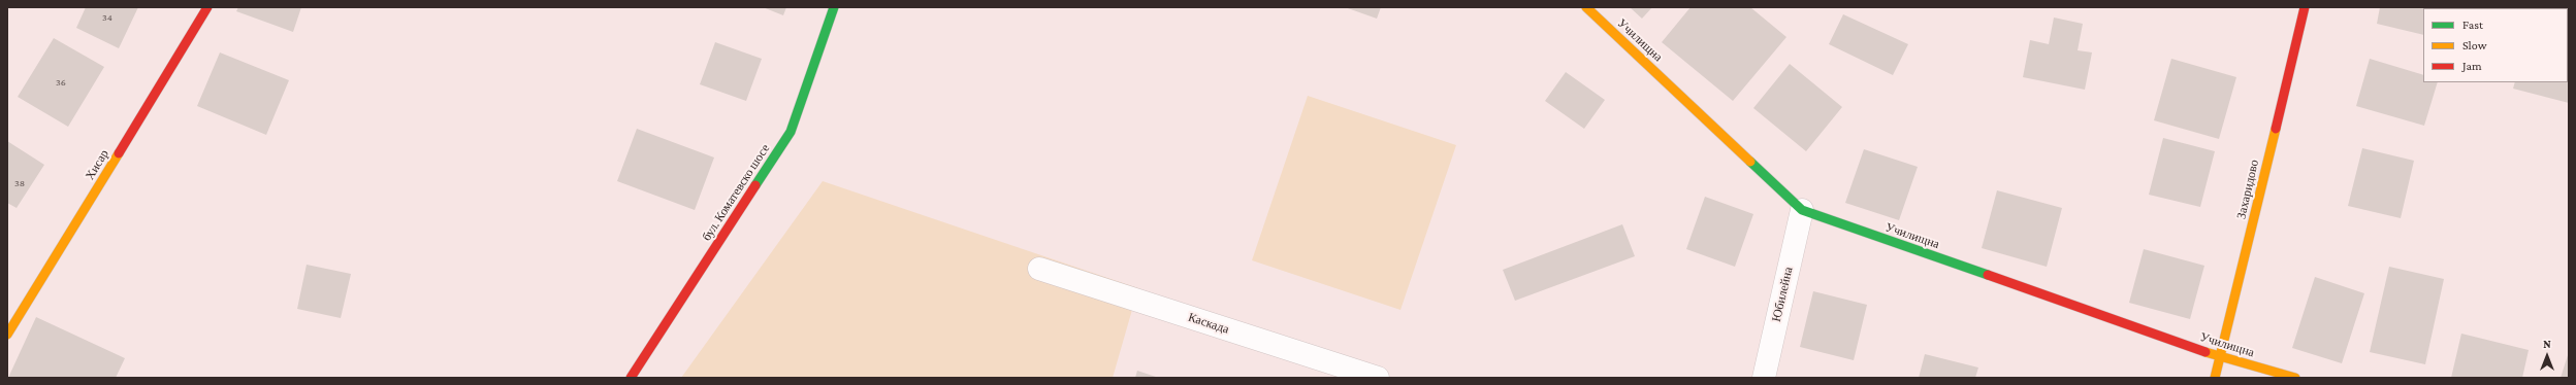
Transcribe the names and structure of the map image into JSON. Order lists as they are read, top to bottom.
{
  "streets": {
    "street": [
      "Училищна",
      "Хисар",
      "Захаридово",
      "бул. Коматевско шосе",
      "Юбилейна",
      "Каскада"
    ]
  },
  "crossings": [
    ["Училищна", "Захаридово"],
    ["Училищна", "Юбилейна"]
  ],
  "house_numbers": ["34", "36", "38"],
  "legend": ["Fast", "Slow", "Jam"],
  "north": "top"
}
